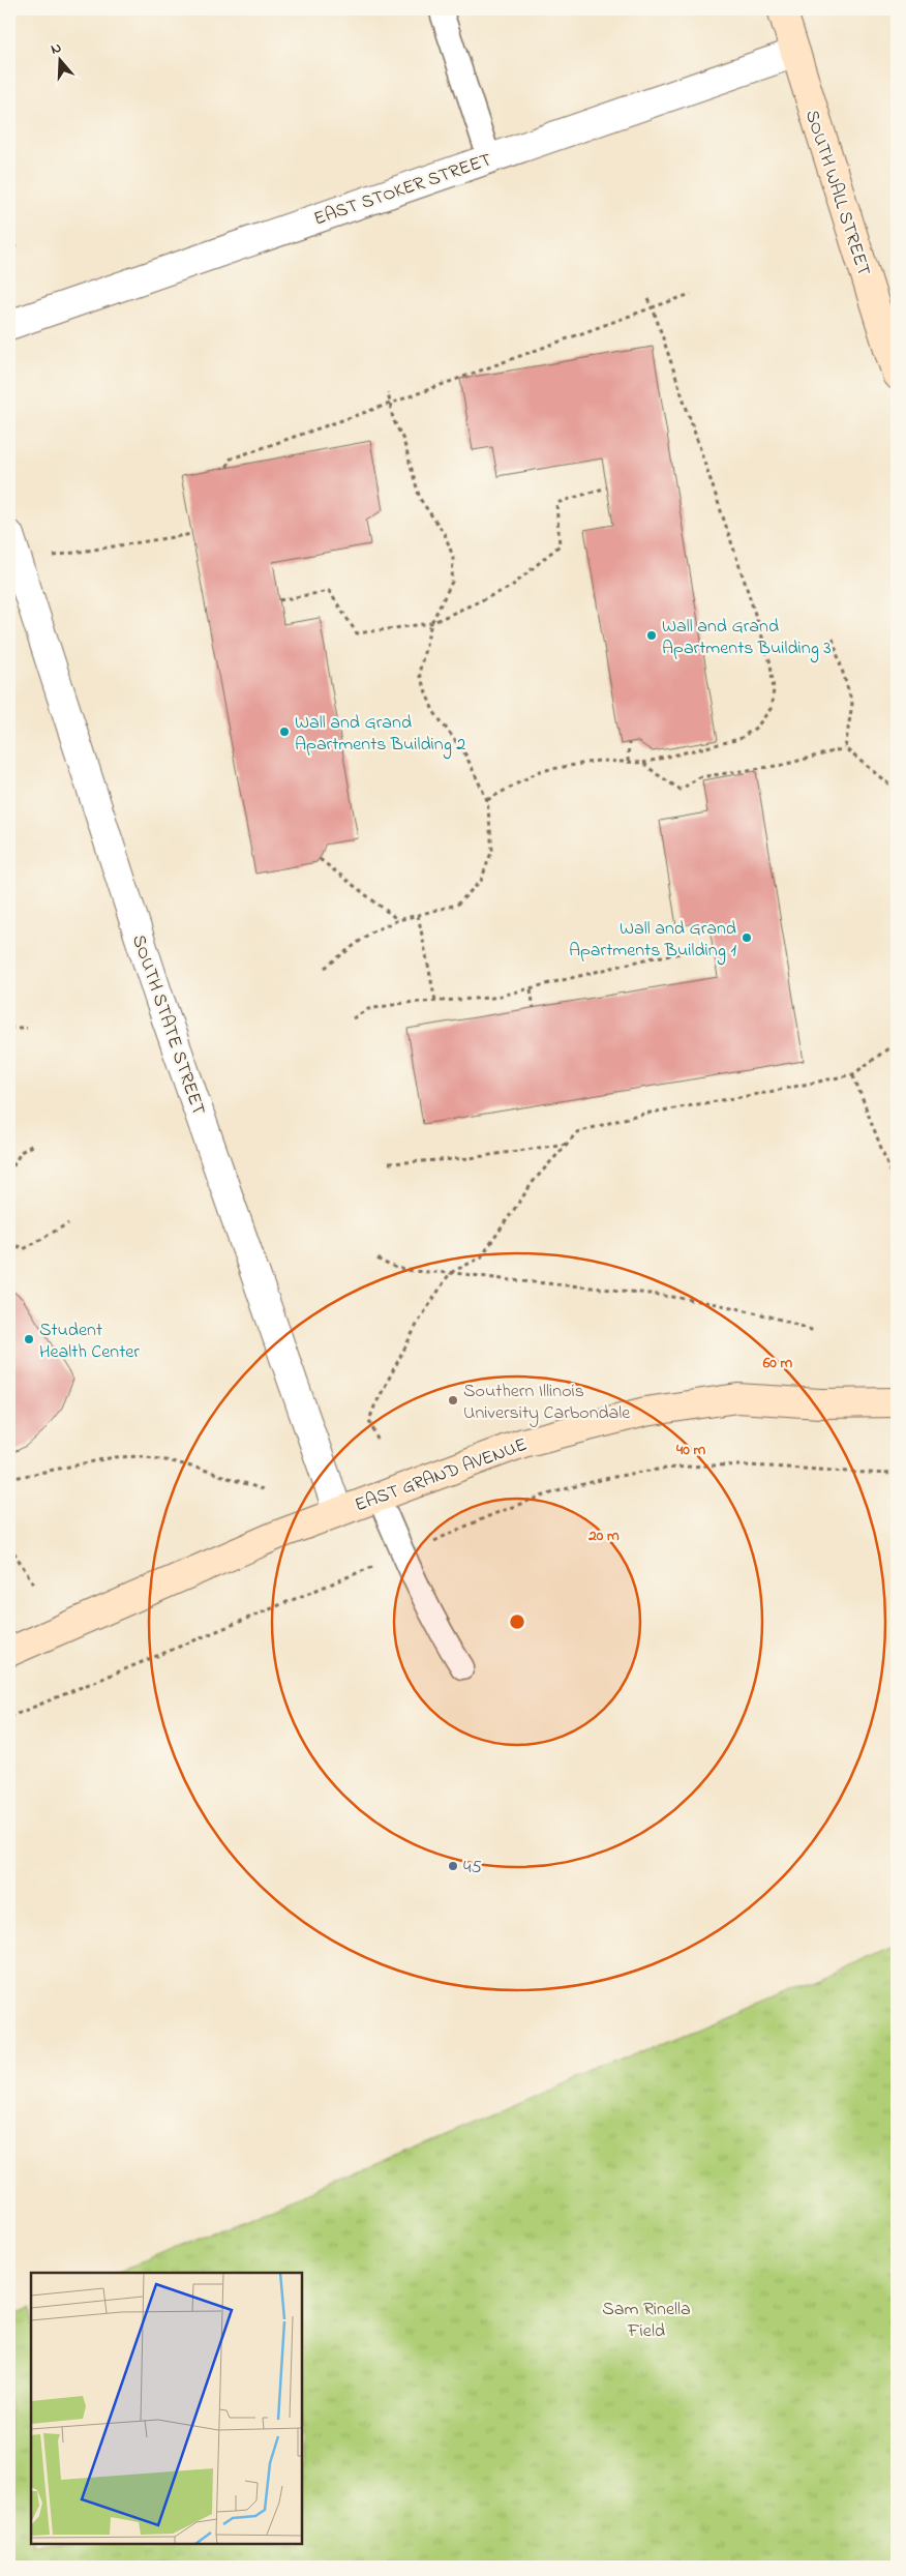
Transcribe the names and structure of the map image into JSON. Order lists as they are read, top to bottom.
{
  "streets": {
    "main road": ["SOUTH WALL STREET", "EAST GRAND AVENUE"],
    "street": ["EAST STOKER STREET", "SOUTH STATE STREET"]
  },
  "crossings": [
    ["EAST STOKER STREET", "SOUTH WALL STREET"],
    ["SOUTH STATE STREET", "EAST GRAND AVENUE"]
  ],
  "parks": ["Sam Rinella Field"],
  "places": [
    "Wall and Grand Apartments Building 3",
    "Wall and Grand Apartments Building 2",
    "Wall and Grand Apartments Building 1",
    "Student Health Center",
    "Southern Illinois University Carbondale",
    "45"
  ],
  "north": "top",
  "rings": ["60 m", "40 m", "20 m"]
}
